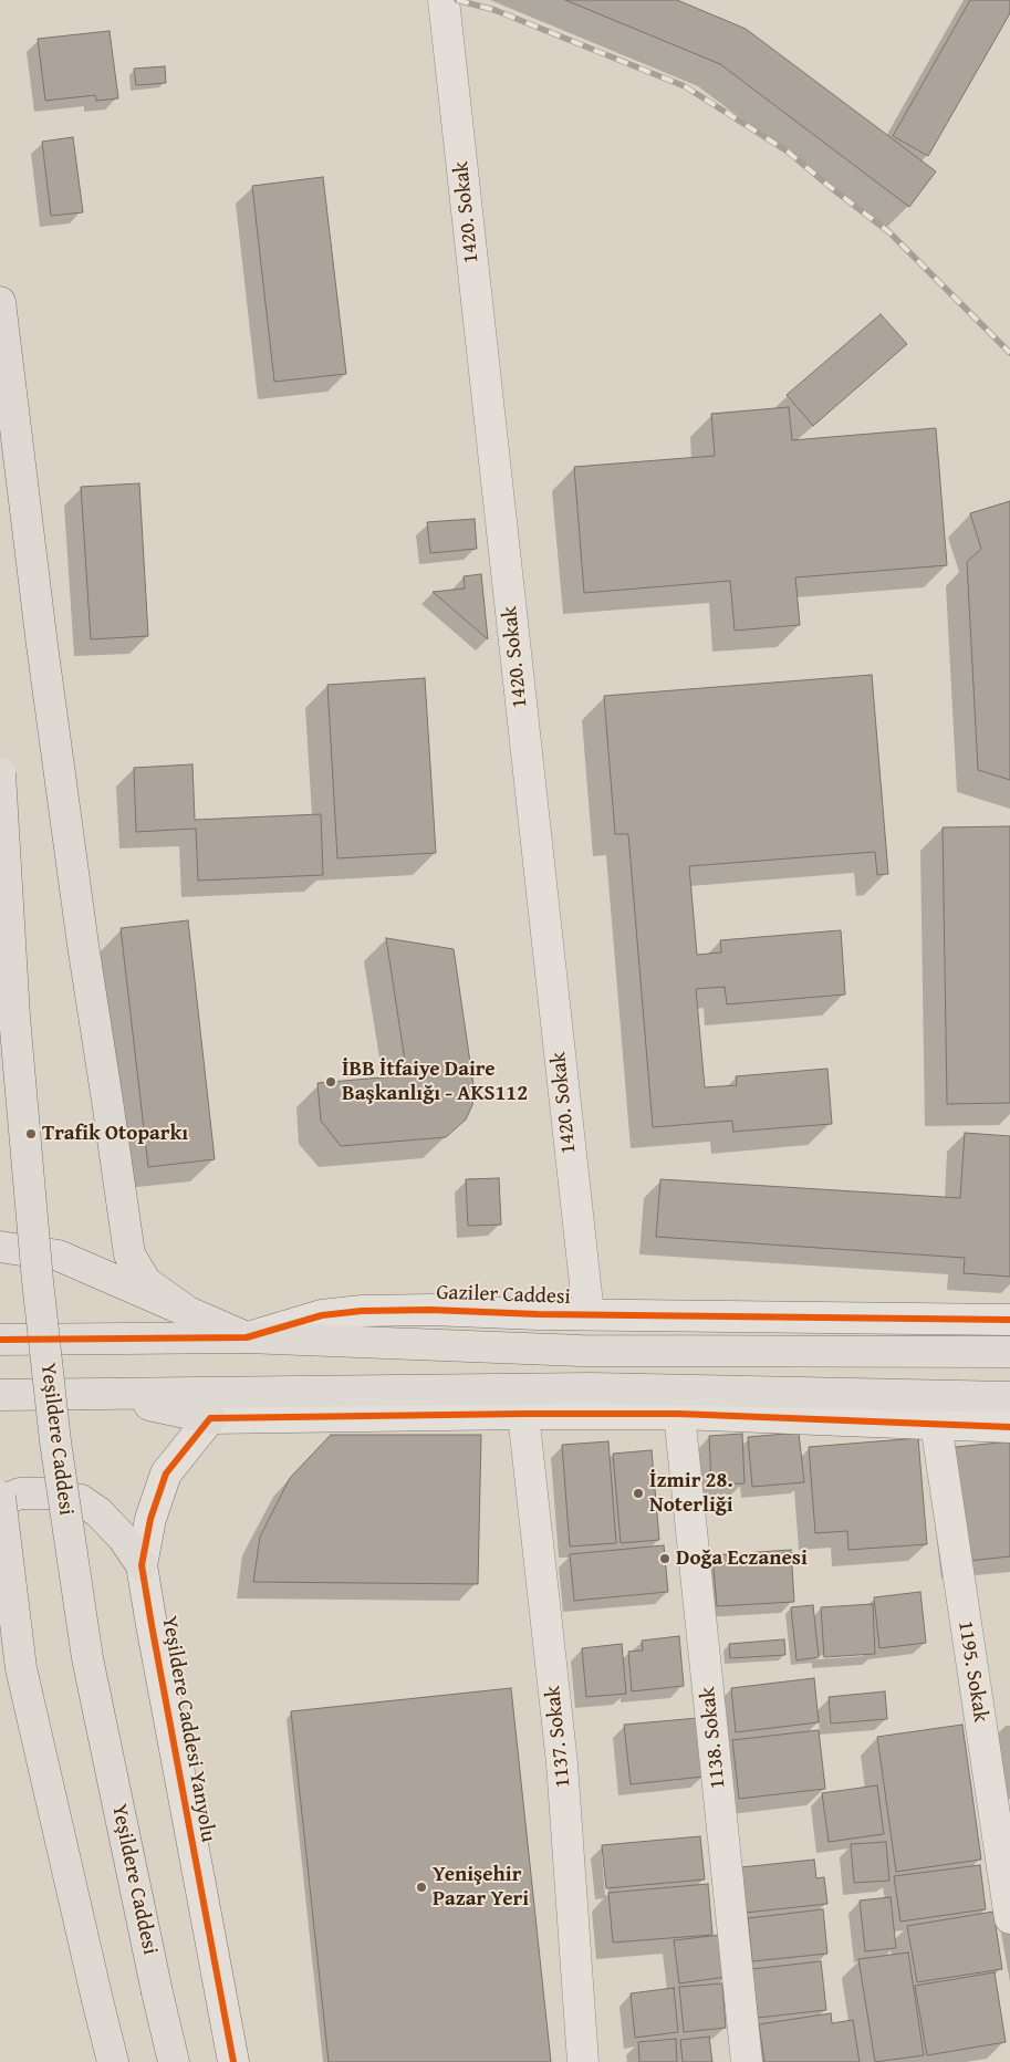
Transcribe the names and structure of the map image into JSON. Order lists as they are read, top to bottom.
{
  "streets": {
    "main road": ["Gaziler Caddesi", "Yeşildere Caddesi"],
    "street": [
      "1420. Sokak",
      "1195. Sokak",
      "Yeşildere Caddesi Yanyolu",
      "1137. Sokak",
      "1138. Sokak"
    ]
  },
  "crossings": [
    ["1420. Sokak", "Gaziler Caddesi"]
  ],
  "places": [
    "İBB İtfaiye Daire Başkanlığı - AKS112",
    "Trafik Otoparkı",
    "İzmir 28. Noterliği",
    "Doğa Eczanesi",
    "Yenişehir Pazar Yeri"
  ]
}
